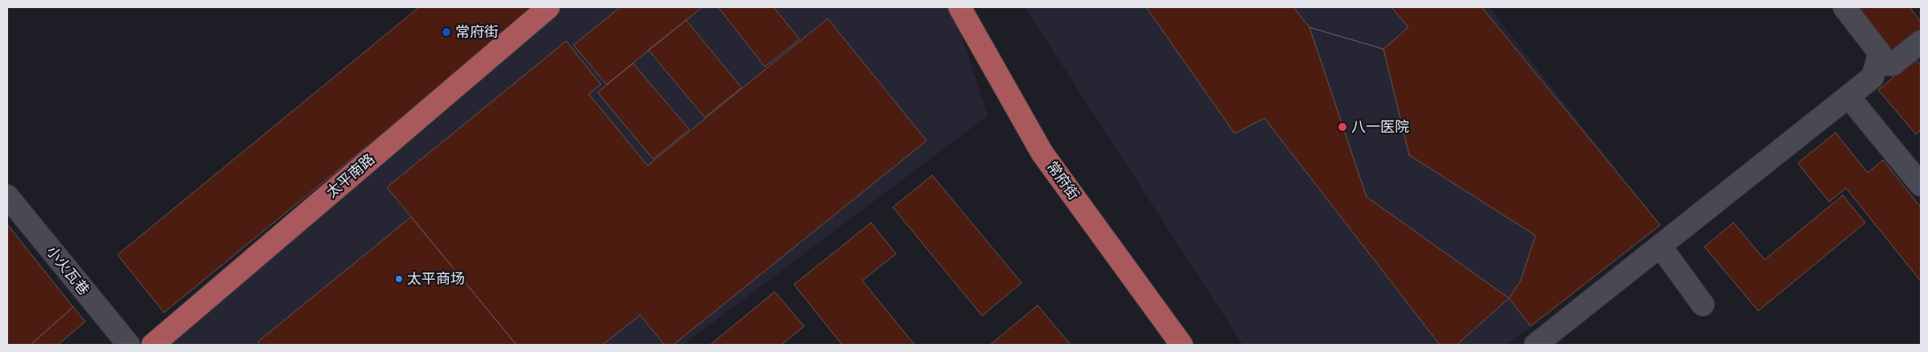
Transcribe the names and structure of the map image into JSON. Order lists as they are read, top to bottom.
{
  "streets": {
    "main road": ["太平南路", "常府街"],
    "street": ["小火瓦巷"]
  },
  "places": ["常府街", "八一医院", "太平商场"]
}
